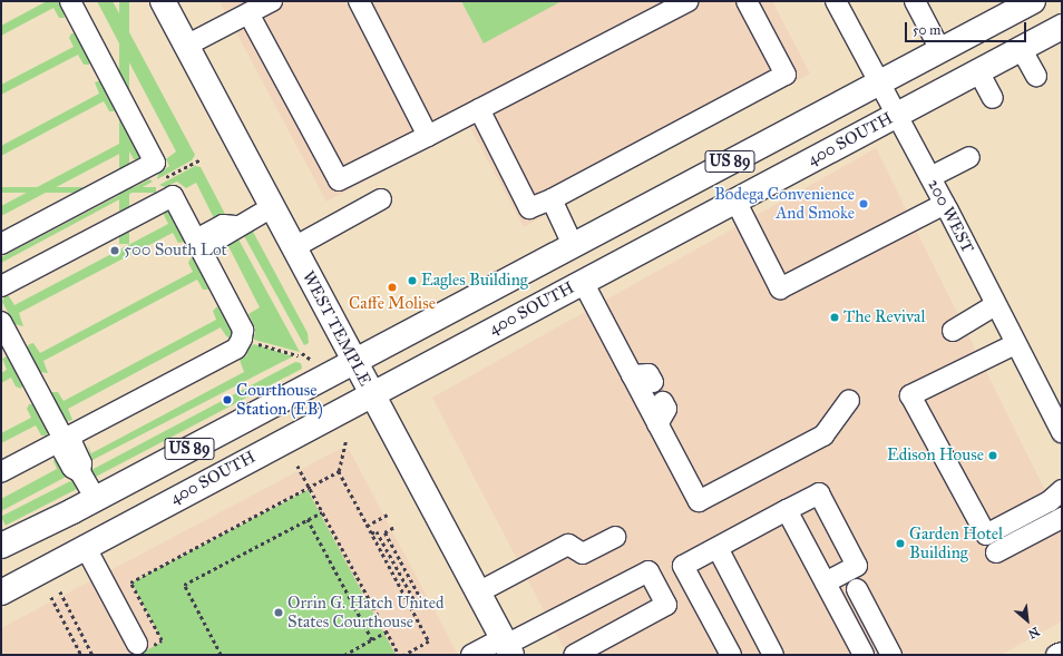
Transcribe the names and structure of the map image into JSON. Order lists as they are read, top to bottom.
{
  "streets": {
    "main road": ["400 SOUTH", "US 89", "WEST TEMPLE"],
    "street": ["200 WEST"]
  },
  "crossings": [
    ["400 SOUTH", "200 WEST"],
    ["400 SOUTH", "WEST TEMPLE"],
    ["US 89", "200 WEST"],
    ["US 89", "WEST TEMPLE"]
  ],
  "places": [
    "Bodega Convenience And Smoke",
    "500 South Lot",
    "Eagles Building",
    "Caffe Molise",
    "The Revival",
    "Courthouse Station (EB)",
    "Edison House",
    "Garden Hotel Building",
    "Orrin G. Hatch United States Courthouse"
  ],
  "scale_bar": "50 m",
  "north": "bottom right"
}
